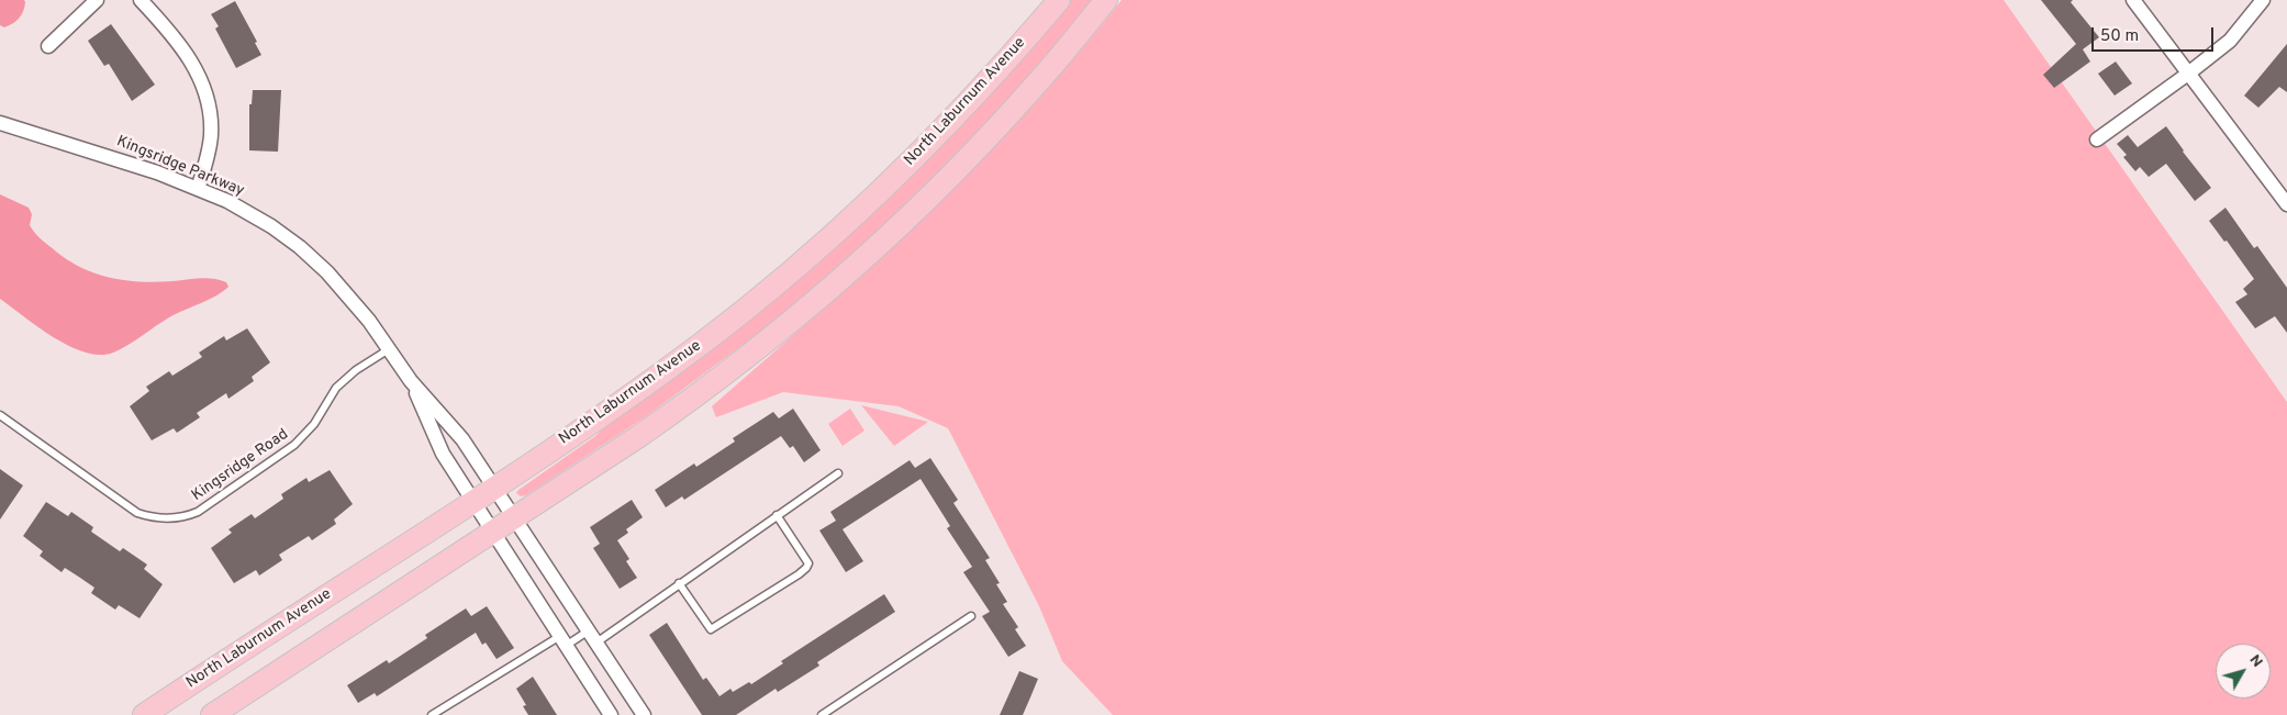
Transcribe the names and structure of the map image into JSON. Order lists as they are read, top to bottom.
{
  "streets": {
    "main road": ["North Laburnum Avenue"],
    "street": ["Kingsridge Parkway"],
    "lane": ["Kingsridge Road"]
  },
  "crossings": [
    ["North Laburnum Avenue", "Kingsridge Parkway"],
    ["Kingsridge Parkway", "Kingsridge Road"]
  ],
  "scale_bar": "50 m",
  "north": "top right"
}
